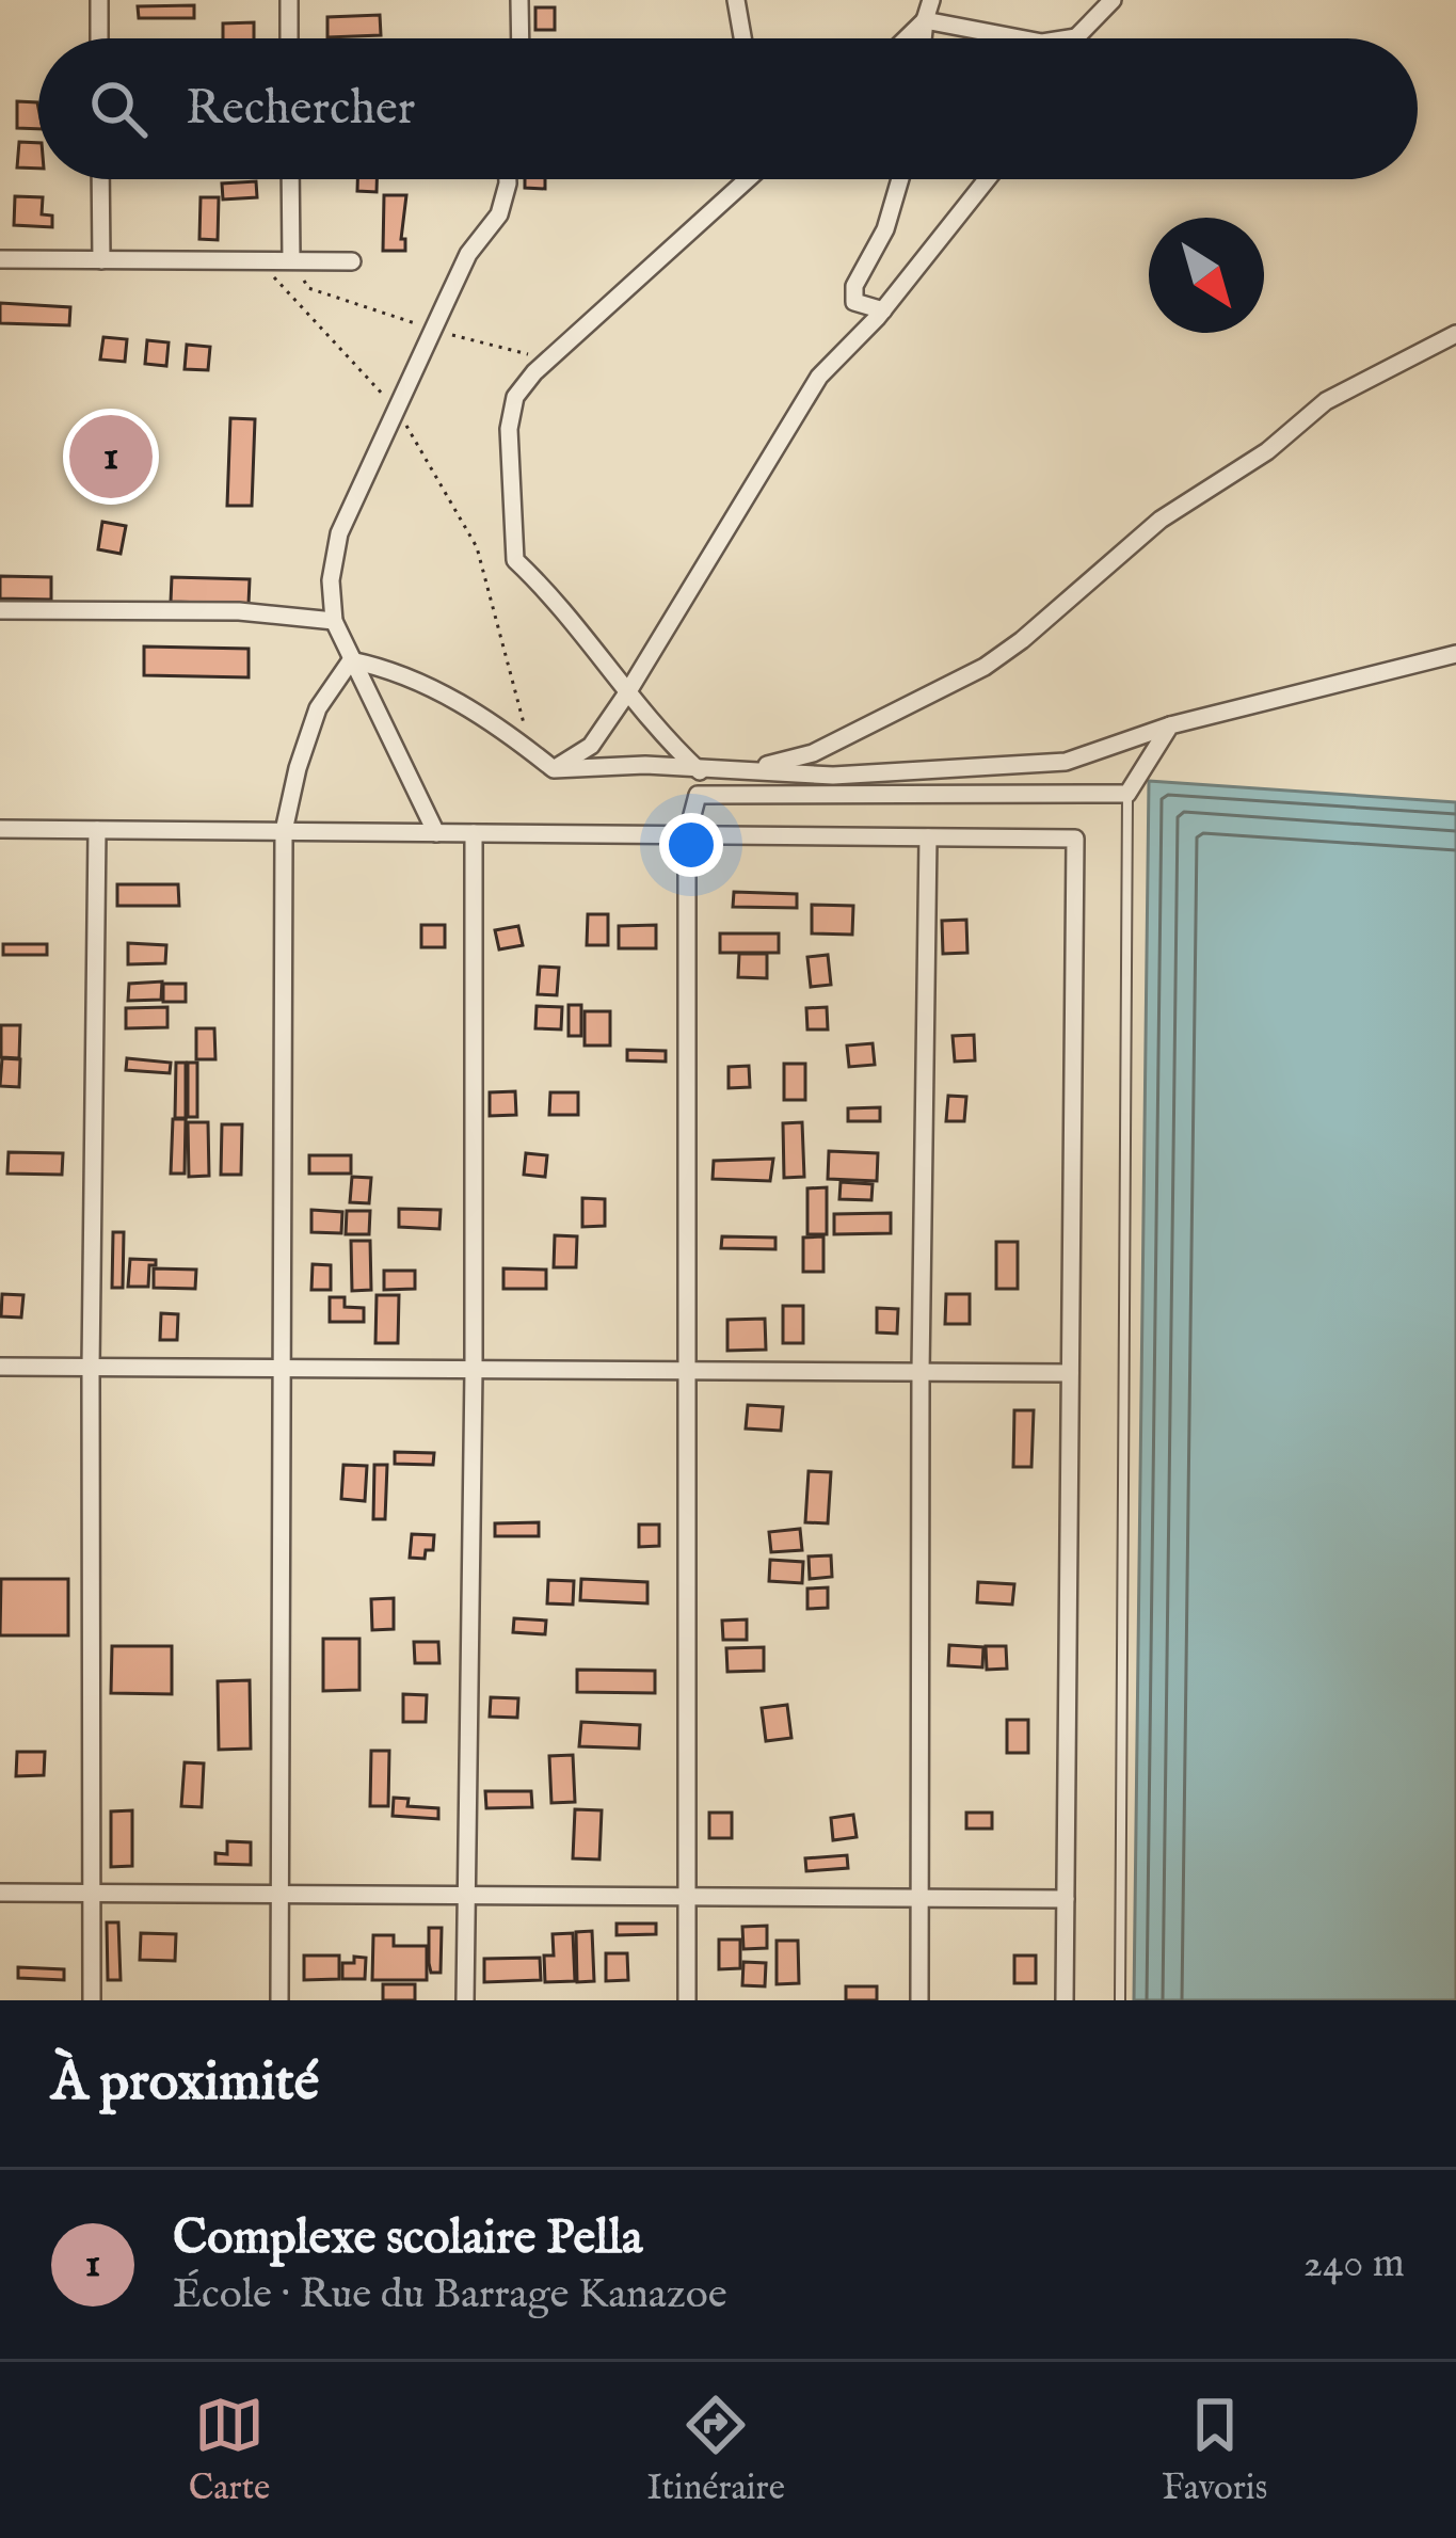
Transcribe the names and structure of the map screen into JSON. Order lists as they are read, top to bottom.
{
  "north": "bottom right",
  "page": {
    "search": "Rechercher",
    "pins": "1",
    "heading": "À proximité",
    "list": [
      {
        "mark": "1",
        "name": "Complexe scolaire Pella",
        "note": "École · Rue du Barrage Kanazoe",
        "value": "240 m"
      }
    ],
    "nav": ["Carte", "Itinéraire", "Favoris"]
  }
}
